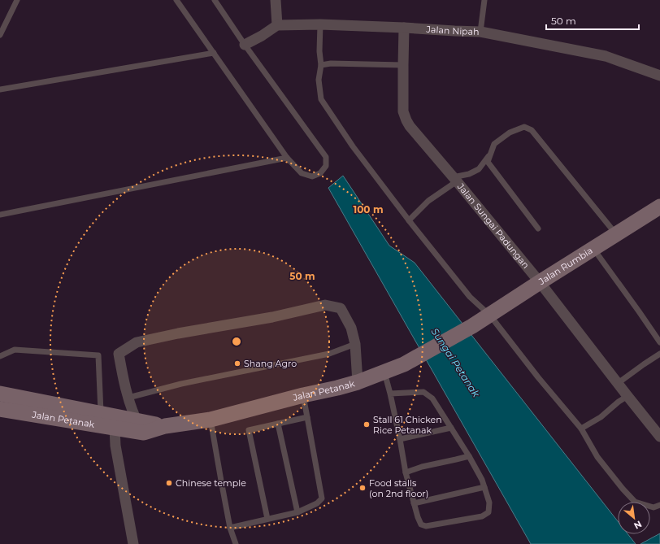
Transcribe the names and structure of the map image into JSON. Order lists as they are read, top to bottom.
{
  "streets": {
    "street": [
      "Jalan Nipah",
      "Jalan Sungai Padungan",
      "Jalan Rumbia",
      "Jalan Petanak"
    ]
  },
  "crossings": [
    ["Jalan Nipah", "Jalan Sungai Padungan"],
    ["Jalan Sungai Padungan", "Jalan Rumbia"],
    ["Jalan Rumbia", "Jalan Petanak"]
  ],
  "water": ["Sungai Petanak"],
  "places": [
    "Shang Agro",
    "Stall 61 Chicken Rice Petanak",
    "Chinese temple",
    "Food stalls (on 2nd floor)"
  ],
  "scale_bar": "50 m",
  "north": "bottom right",
  "rings": ["100 m", "50 m"]
}
